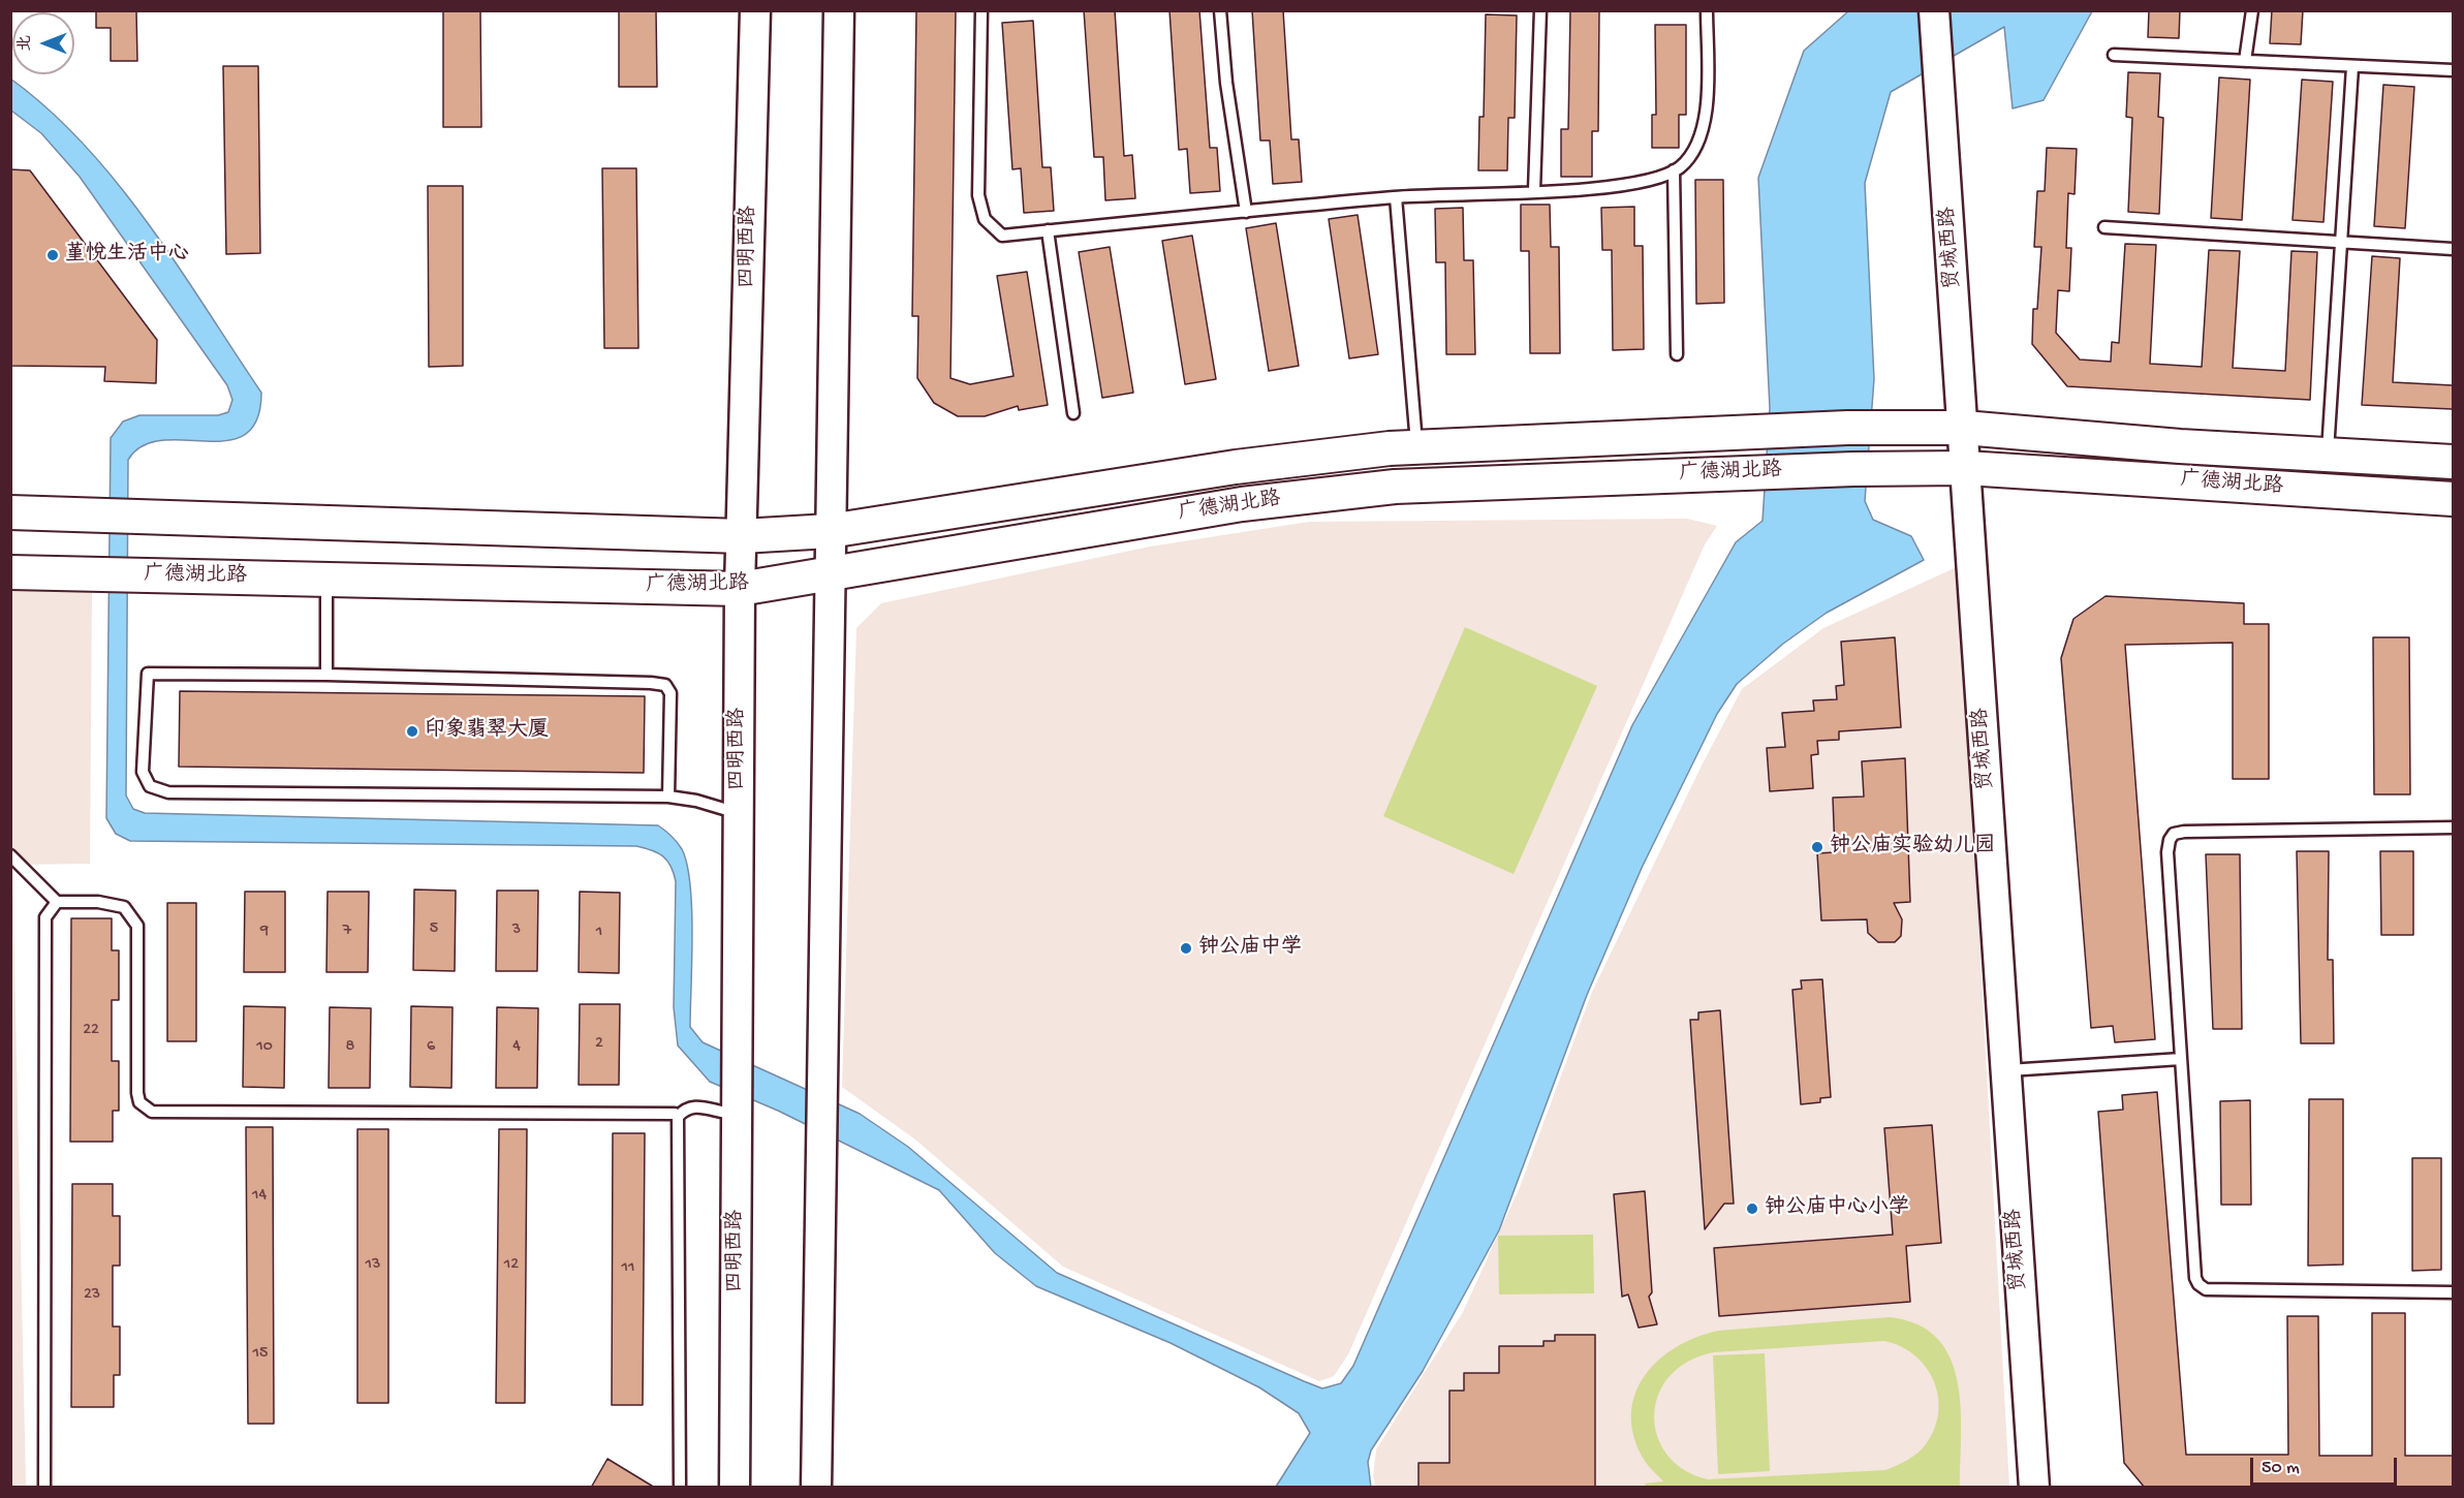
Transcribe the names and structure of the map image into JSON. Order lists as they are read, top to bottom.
{
  "streets": {
    "main road": ["四明西路", "贸城西路", "广德湖北路"]
  },
  "crossings": [
    ["四明西路", "广德湖北路"],
    ["贸城西路", "广德湖北路"]
  ],
  "places": [
    "堇悦生活中心",
    "印象翡翠大厦",
    "钟公庙实验幼儿园",
    "钟公庙中学",
    "钟公庙中心小学"
  ],
  "house_numbers": [
    "5",
    "3",
    "9",
    "7",
    "1",
    "22",
    "2",
    "10",
    "8",
    "6",
    "4",
    "14",
    "13",
    "12",
    "11",
    "23",
    "15"
  ],
  "scale_bar": "50 m",
  "north": "left"
}
